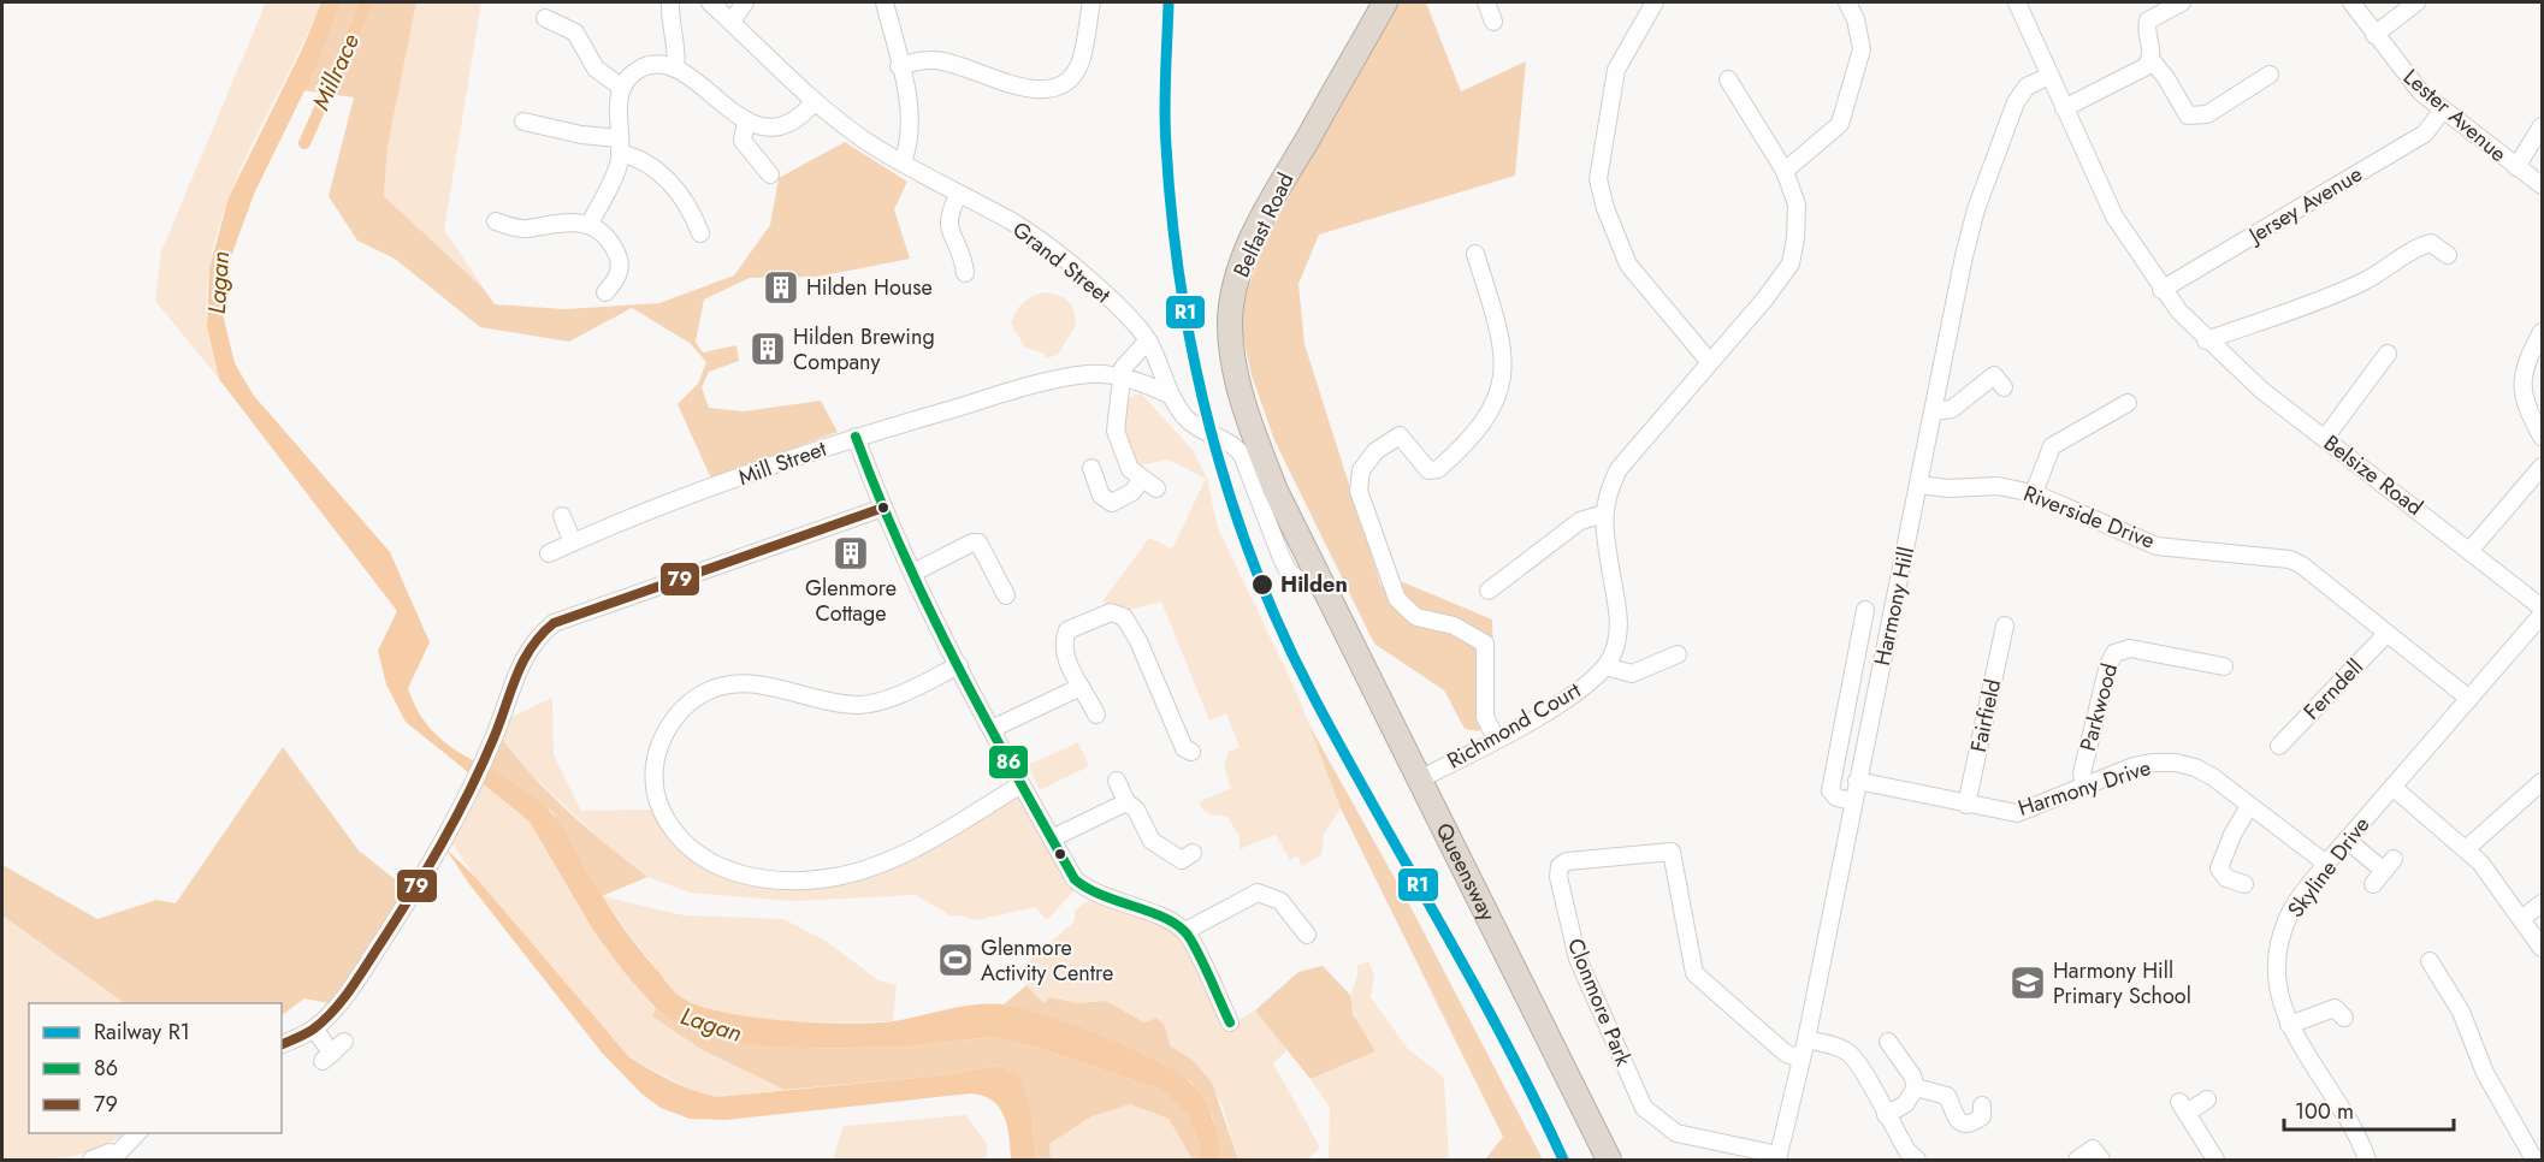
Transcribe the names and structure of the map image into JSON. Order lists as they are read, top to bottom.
{
  "streets": {
    "highway": ["Belfast Road", "Queensway"],
    "street": [
      "Lester Avenue",
      "Jersey Avenue",
      "Grand Street",
      "Mill Street",
      "Belsize Road",
      "Riverside Drive",
      "Harmony Hill",
      "Ferndell",
      "Parkwood",
      "Fairfield",
      "Richmond Court",
      "Harmony Drive",
      "Skyline Drive",
      "Clonmore Park"
    ]
  },
  "crossings": [
    ["Lester Avenue", "Jersey Avenue"],
    ["Jersey Avenue", "Belsize Road"],
    ["Belfast Road", "Grand Street"],
    ["Belfast Road", "Queensway"],
    ["Grand Street", "Mill Street"],
    ["Grand Street", "Queensway"],
    ["Belsize Road", "Harmony Hill"],
    ["Riverside Drive", "Harmony Hill"],
    ["Riverside Drive", "Ferndell"],
    ["Riverside Drive", "Skyline Drive"],
    ["Harmony Hill", "Harmony Drive"],
    ["Harmony Hill", "Clonmore Park"],
    ["Parkwood", "Harmony Drive"],
    ["Fairfield", "Harmony Drive"],
    ["Richmond Court", "Queensway"],
    ["Harmony Drive", "Skyline Drive"]
  ],
  "water": ["Millrace", "Lagan"],
  "places": {
    "building": ["Hilden House", "Hilden Brewing Company", "Glenmore Cottage"],
    "other": ["Hilden"],
    "sports": ["Glenmore Activity Centre"],
    "school or university": ["Harmony Hill Primary School"]
  },
  "lines": ["rail line R1", "transit line 86", "transit line 79"],
  "legend": ["Railway R1", "86", "79"],
  "scale_bar": "100 m"
}
